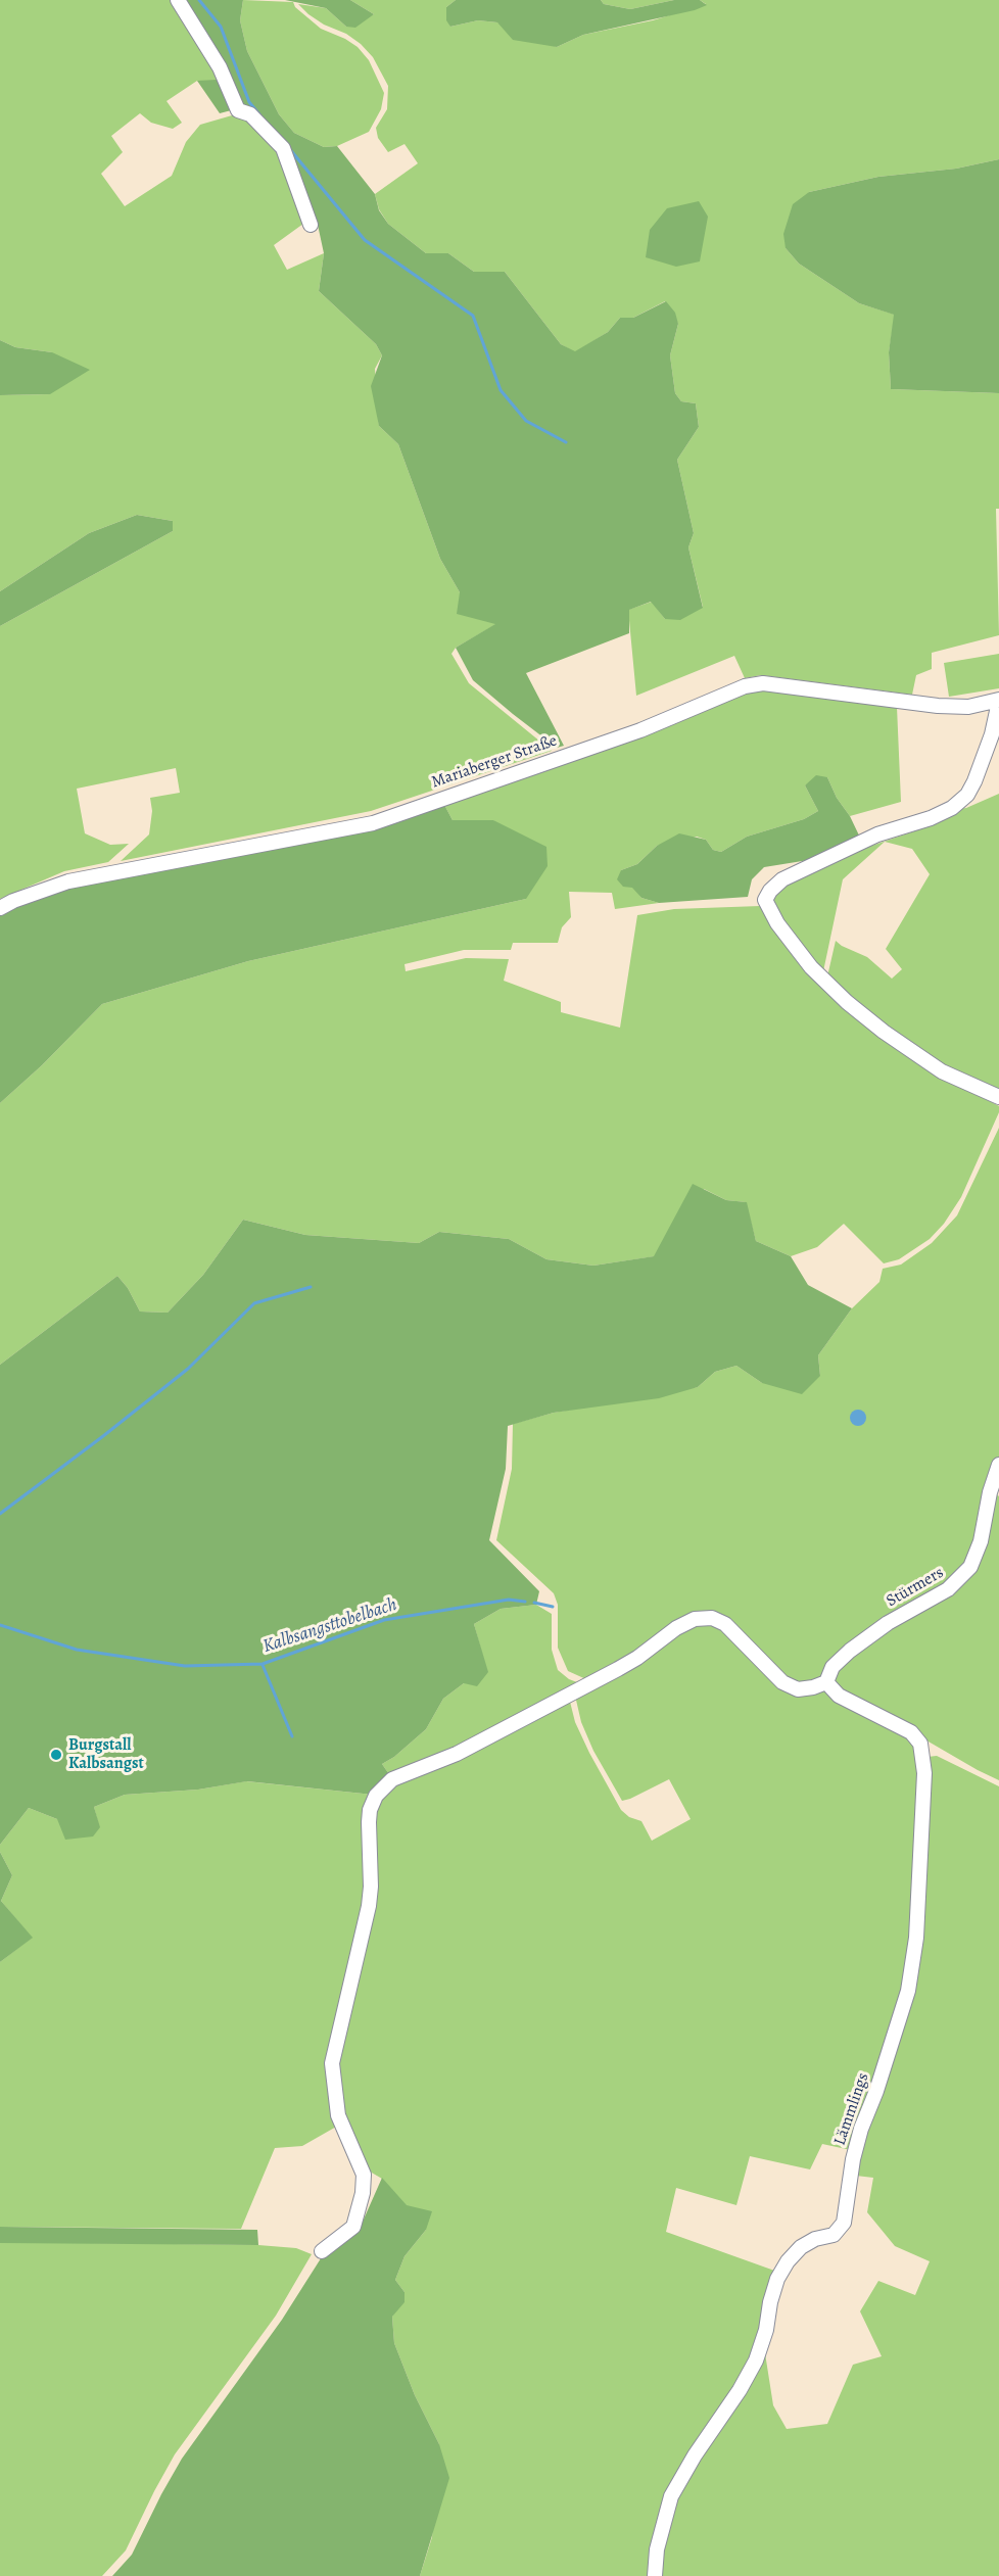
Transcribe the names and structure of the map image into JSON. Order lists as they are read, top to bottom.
{
  "streets": {
    "street": ["Mariaberger Straße", "Stürmers", "Lämmlings"]
  },
  "crossings": [
    ["Stürmers", "Lämmlings"]
  ],
  "water": ["Kalbsangsttobelbach"],
  "places": ["Burgstall Kalbsangst"]
}
